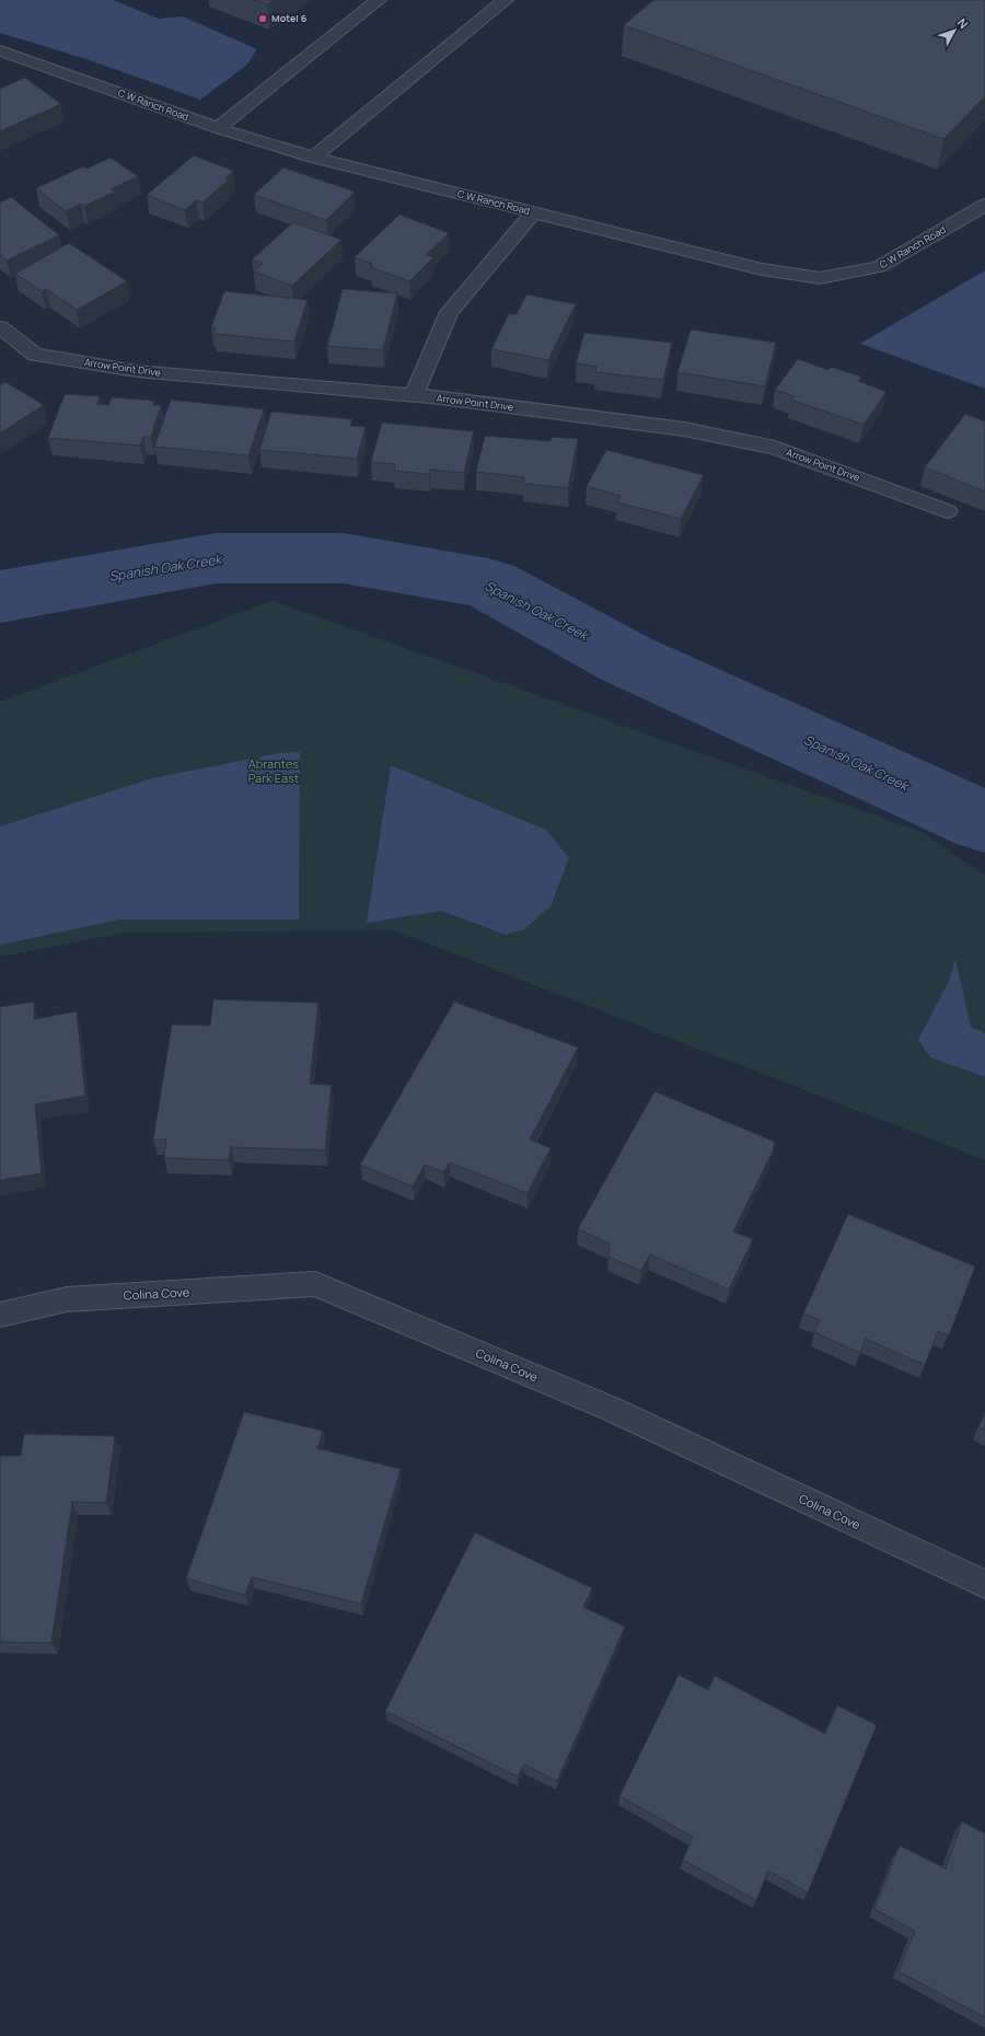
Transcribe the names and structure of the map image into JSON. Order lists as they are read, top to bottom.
{
  "streets": {
    "street": ["C W Ranch Road", "Arrow Point Drive", "Colina Cove"]
  },
  "water": ["Spanish Oak Creek"],
  "parks": ["Abrantes Park East"],
  "places": ["Motel 6"],
  "north": "top right"
}
